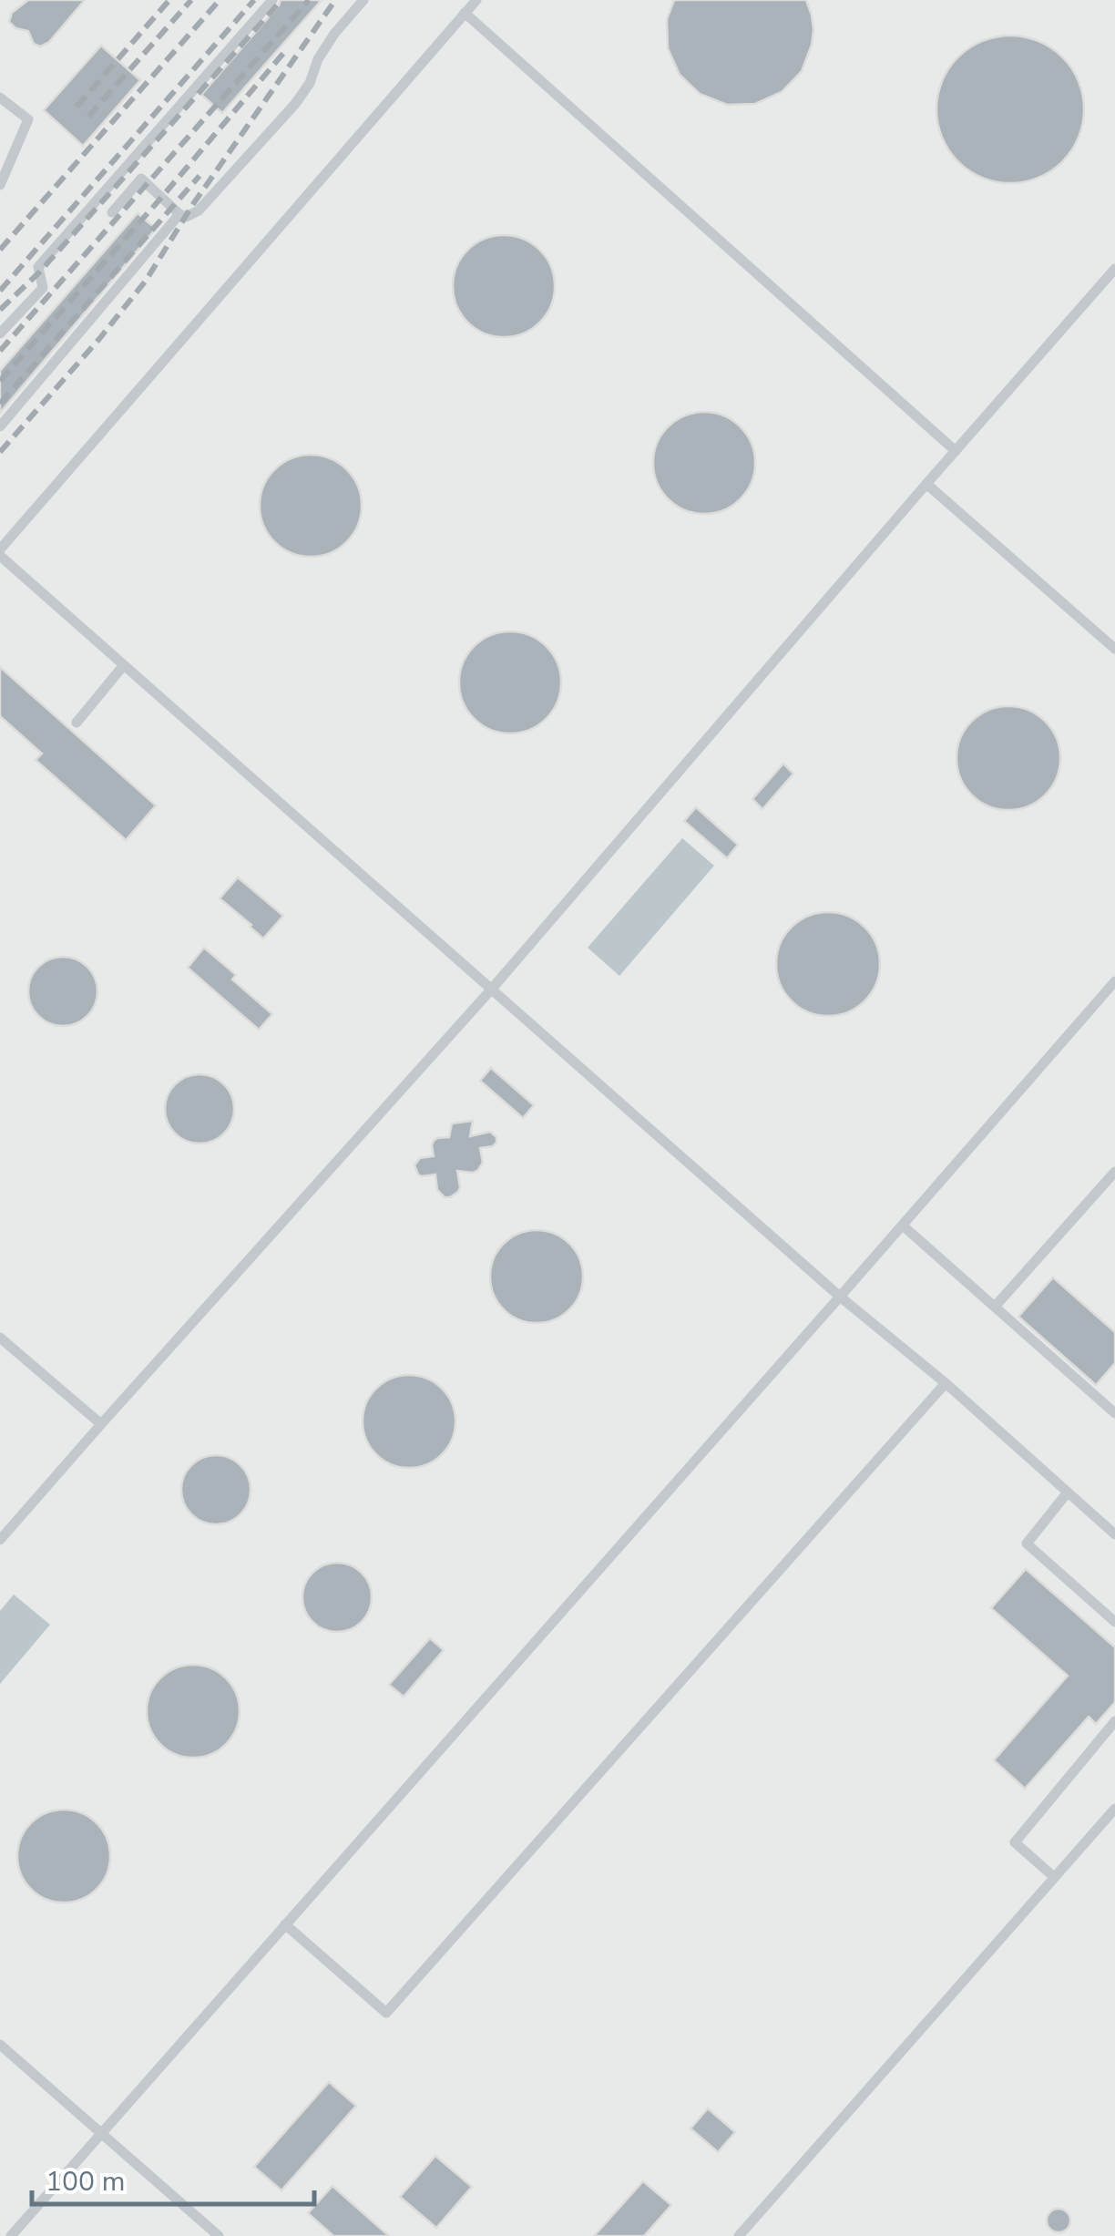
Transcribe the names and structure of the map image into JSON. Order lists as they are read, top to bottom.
{
  "scale_bar": "100 m"
}
